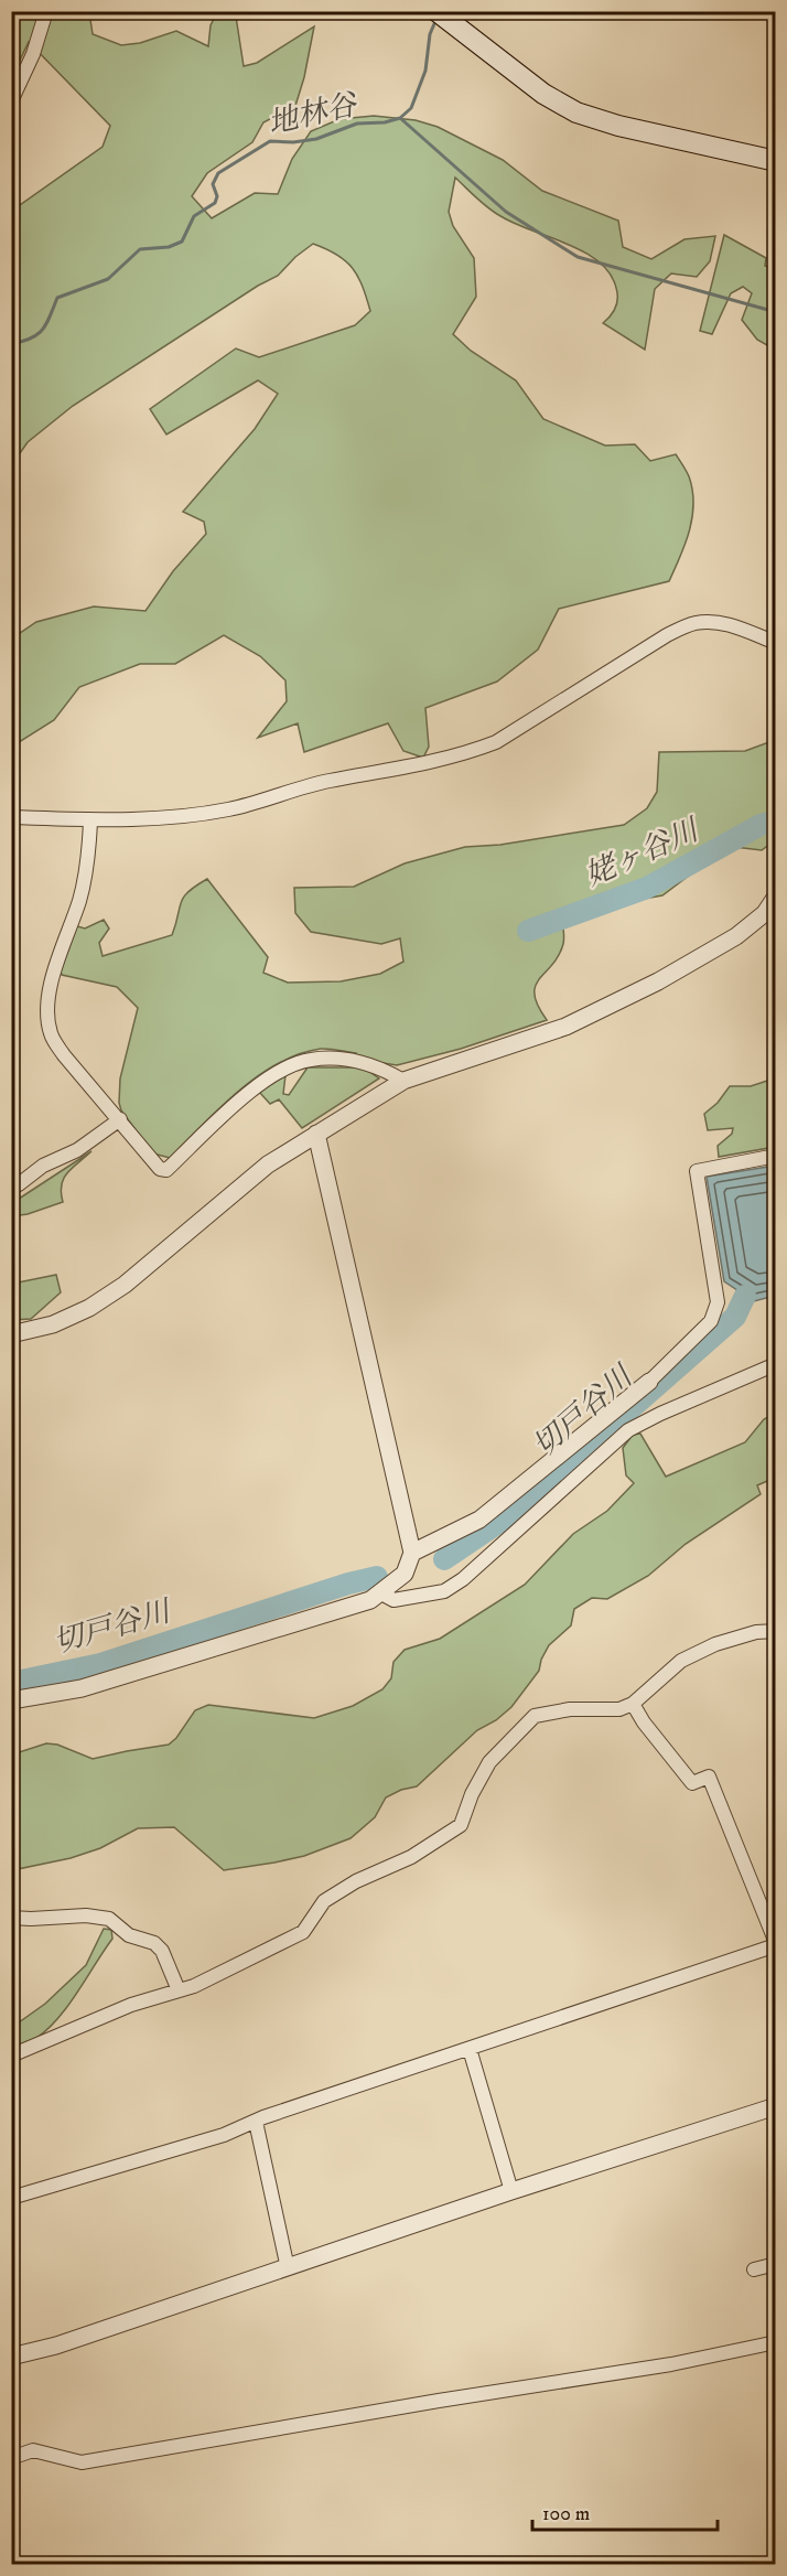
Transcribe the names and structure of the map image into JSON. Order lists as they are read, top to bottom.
{
  "water": ["地林谷", "姥ヶ谷川", "切戸谷川"],
  "scale_bar": "100 m"
}
